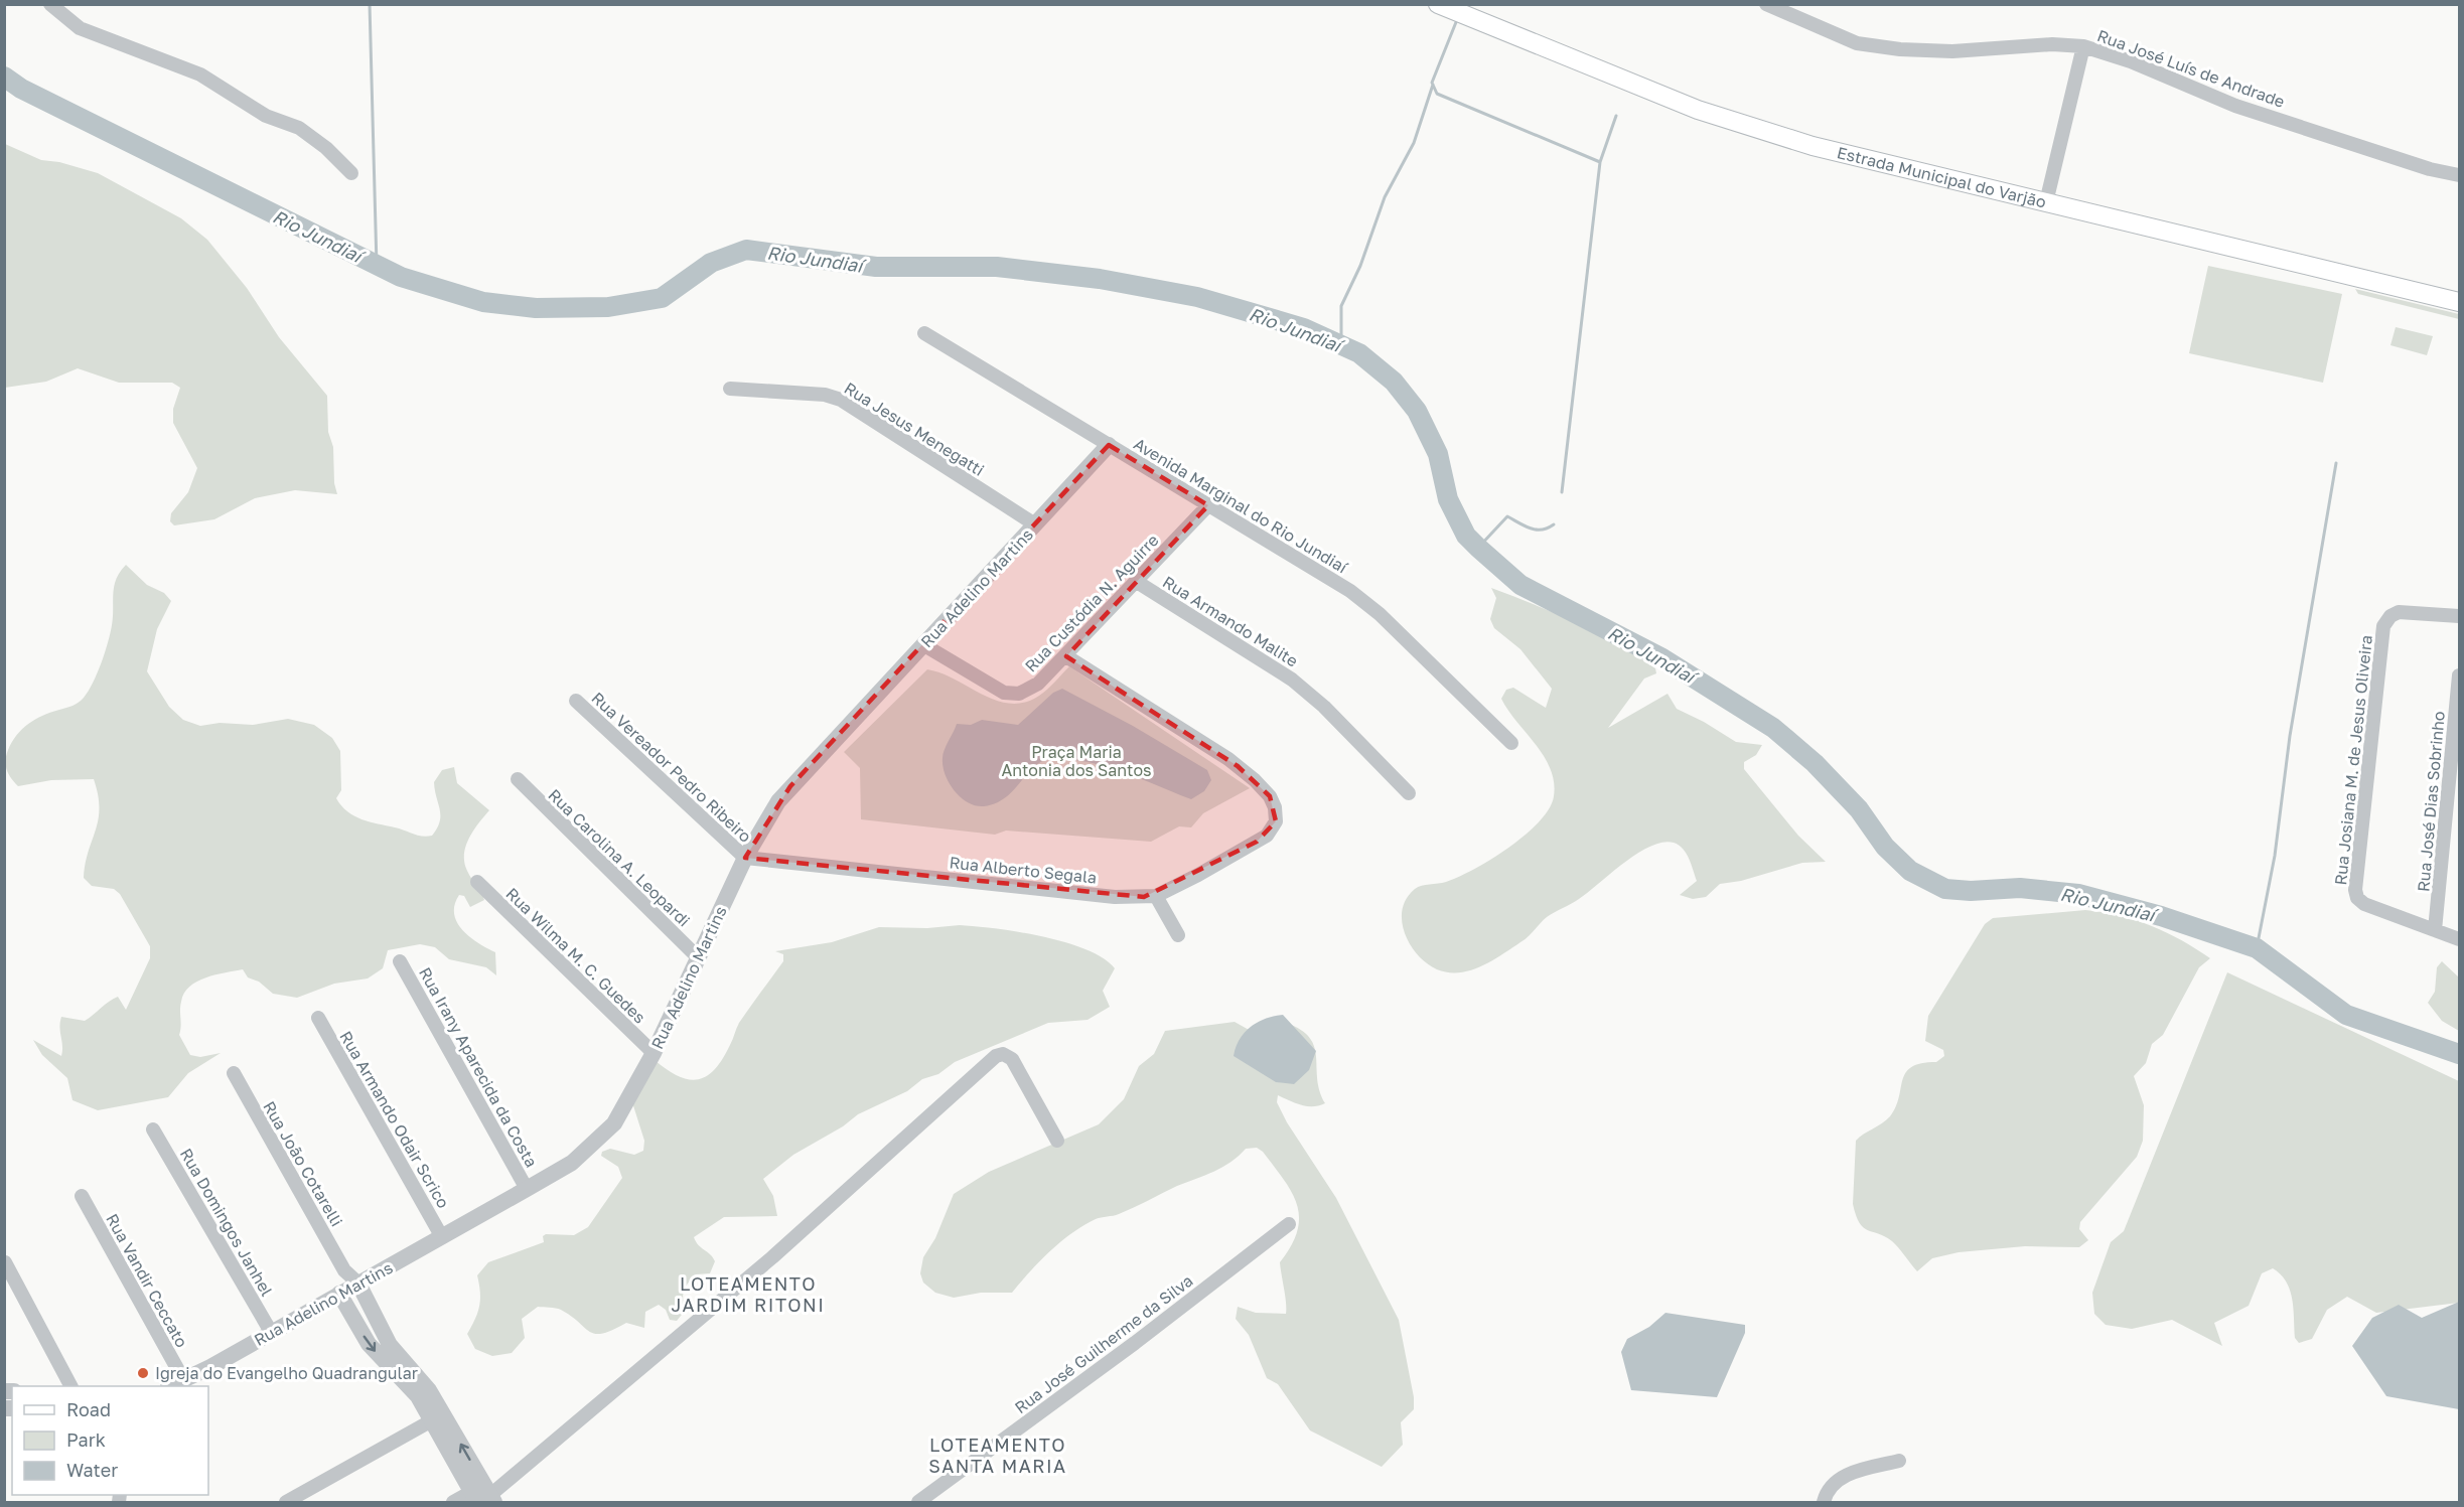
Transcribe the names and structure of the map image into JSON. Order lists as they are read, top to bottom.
{
  "streets": {
    "main road": ["Estrada Municipal do Varjão"],
    "street": [
      "Rua José Luís de Andrade",
      "Rua Jesus Menegatti",
      "Avenida Marginal do Rio Jundiaí",
      "Rua Adelino Martins",
      "Rua Custódia N. Aguirre",
      "Rua Armando Malite",
      "Rua Josiana M. de Jesus Oliveira",
      "Rua Vereador Pedro Ribeiro",
      "Rua José Dias Sobrinho",
      "Rua Carolina A. Leopardi",
      "Rua Alberto Segala",
      "Rua Wilma M. C. Guedes",
      "Rua Irany Aparecida da Costa",
      "Rua Armando Odair Scrico",
      "Rua João Cotarelli",
      "Rua Domingos Janhel",
      "Rua Vandir Ceccato",
      "Rua José Guilherme da Silva"
    ]
  },
  "crossings": [
    ["Rua Jesus Menegatti", "Rua Adelino Martins"],
    ["Avenida Marginal do Rio Jundiaí", "Rua Adelino Martins"],
    ["Avenida Marginal do Rio Jundiaí", "Rua Custódia N. Aguirre"],
    ["Rua Adelino Martins", "Rua Custódia N. Aguirre"],
    ["Rua Adelino Martins", "Rua Vereador Pedro Ribeiro"],
    ["Rua Adelino Martins", "Rua Carolina A. Leopardi"],
    ["Rua Adelino Martins", "Rua Alberto Segala"],
    ["Rua Adelino Martins", "Rua Wilma M. C. Guedes"],
    ["Rua Adelino Martins", "Rua Irany Aparecida da Costa"],
    ["Rua Adelino Martins", "Rua Armando Odair Scrico"],
    ["Rua Adelino Martins", "Rua João Cotarelli"],
    ["Rua Adelino Martins", "Rua Domingos Janhel"],
    ["Rua Adelino Martins", "Rua Vandir Ceccato"],
    ["Rua Custódia N. Aguirre", "Rua Armando Malite"],
    ["Rua Custódia N. Aguirre", "Rua Alberto Segala"],
    ["Rua Josiana M. de Jesus Oliveira", "Rua José Dias Sobrinho"],
    ["Rua Vereador Pedro Ribeiro", "Rua Alberto Segala"]
  ],
  "districts": ["LOTEAMENTO JARDIM RITONI", "LOTEAMENTO SANTA MARIA"],
  "water": ["Rio Jundiaí"],
  "parks": ["Praça Maria Antonia dos Santos"],
  "places": ["Igreja do Evangelho Quadrangular"],
  "legend": ["Road", "Park", "Water"]
}
